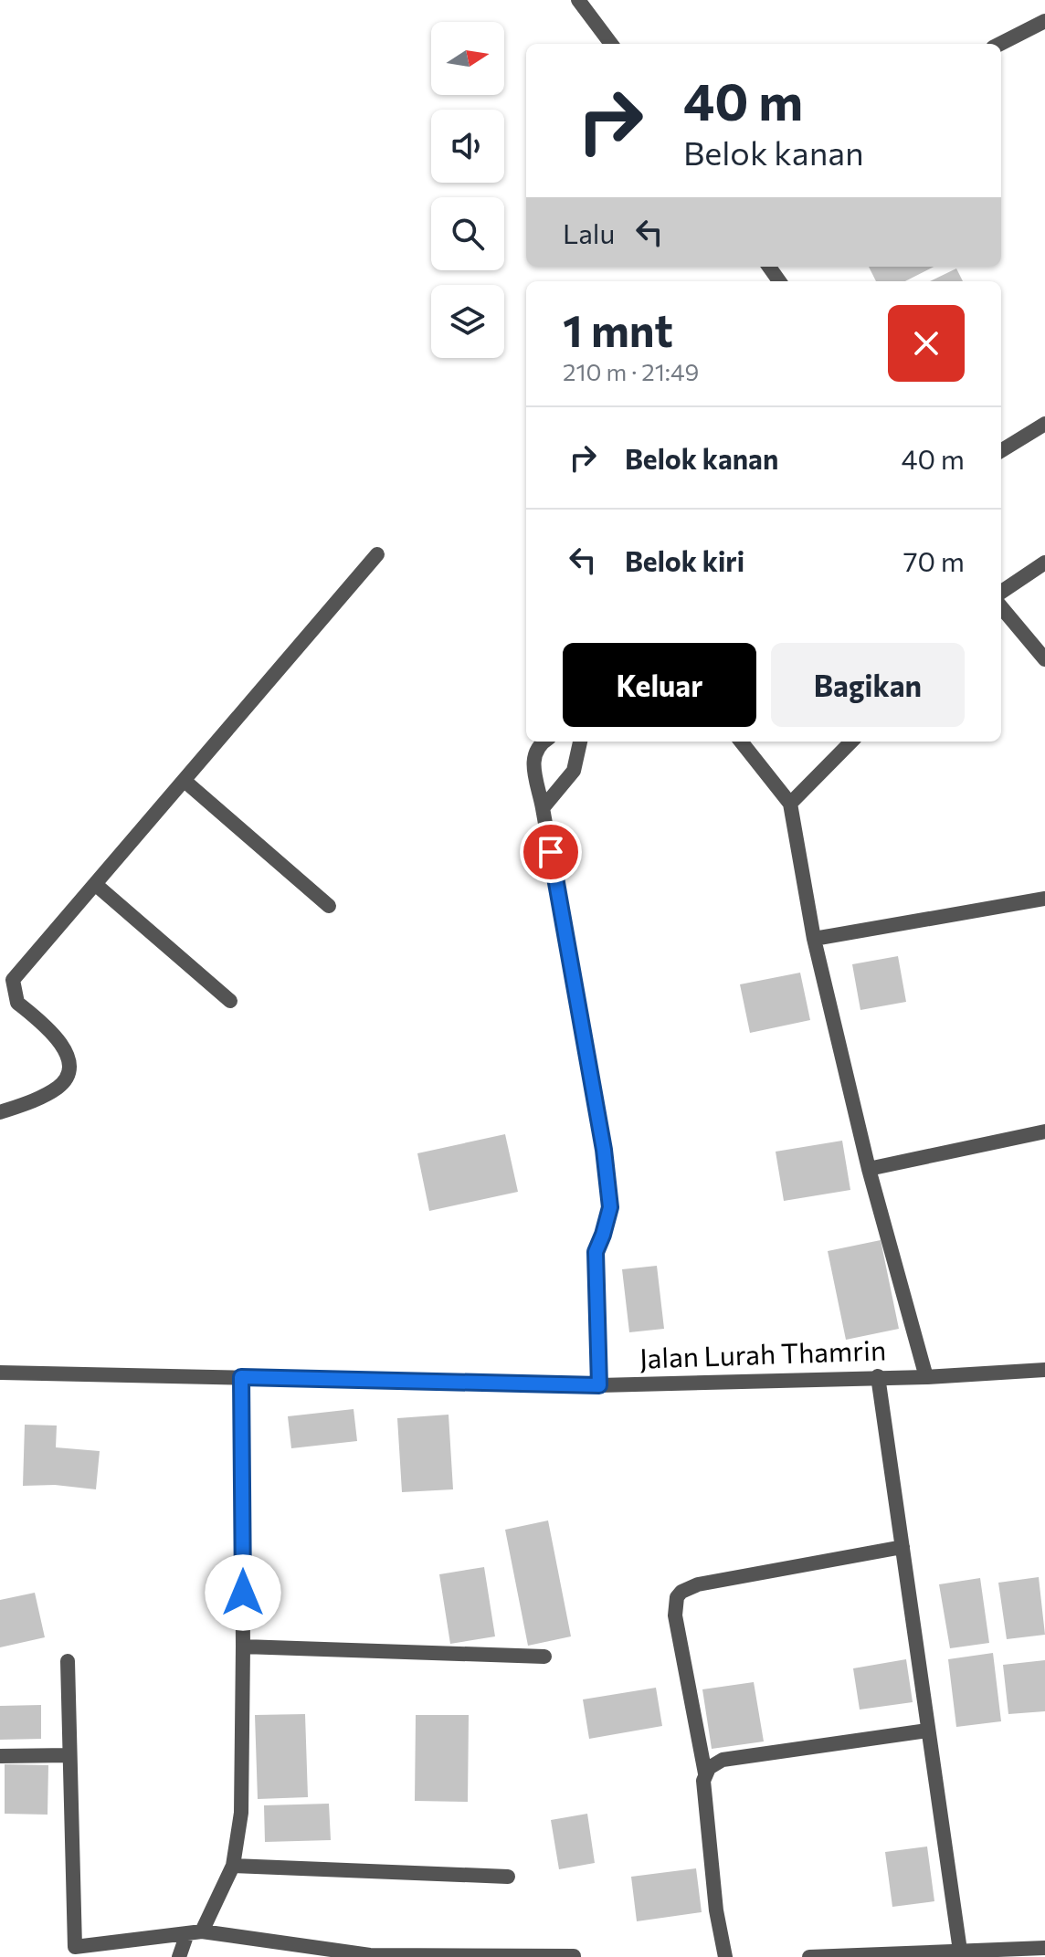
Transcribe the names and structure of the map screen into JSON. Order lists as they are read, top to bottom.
{
  "streets": {
    "street": ["Jalan Lurah Thamrin"]
  },
  "north": "right",
  "page": {
    "turn": ["40 m", "Belok kanan"],
    "then": "Lalu",
    "heading": ["1 mnt", "210 m · 21:49"],
    "list": [
      {
        "name": "Belok kanan",
        "value": "40 m"
      },
      {
        "name": "Belok kiri",
        "value": "70 m"
      }
    ],
    "buttons": ["Keluar", "Bagikan"]
  }
}
